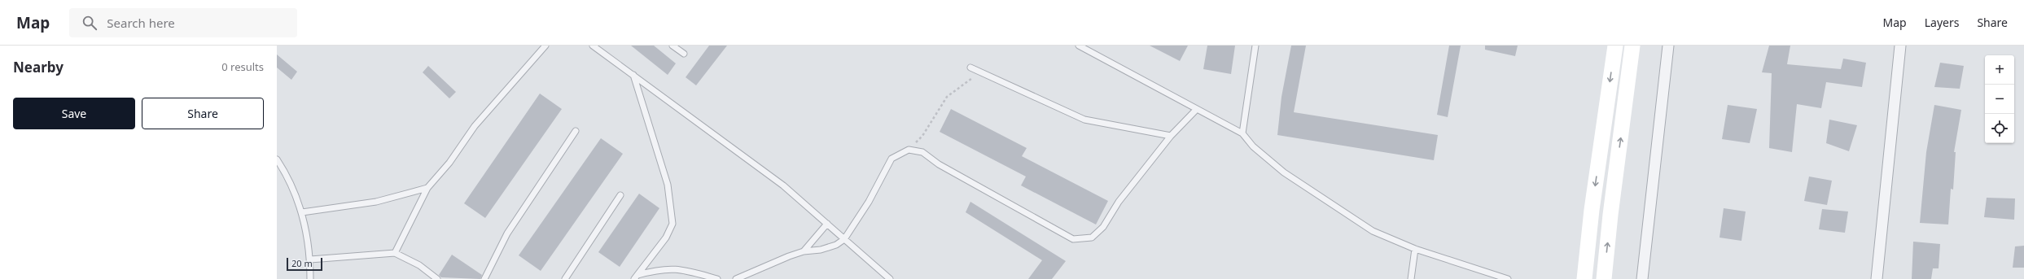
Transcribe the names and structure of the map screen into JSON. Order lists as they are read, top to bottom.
{
  "scale_bar": "20 m",
  "page": {
    "header": "Map",
    "search": "Search here",
    "nav": ["Map", "Layers", "Share"],
    "heading": ["Nearby", "0 results"],
    "map_buttons": ["+", "−"],
    "buttons": ["Save", "Share"],
    "scale": "20 m"
  }
}
